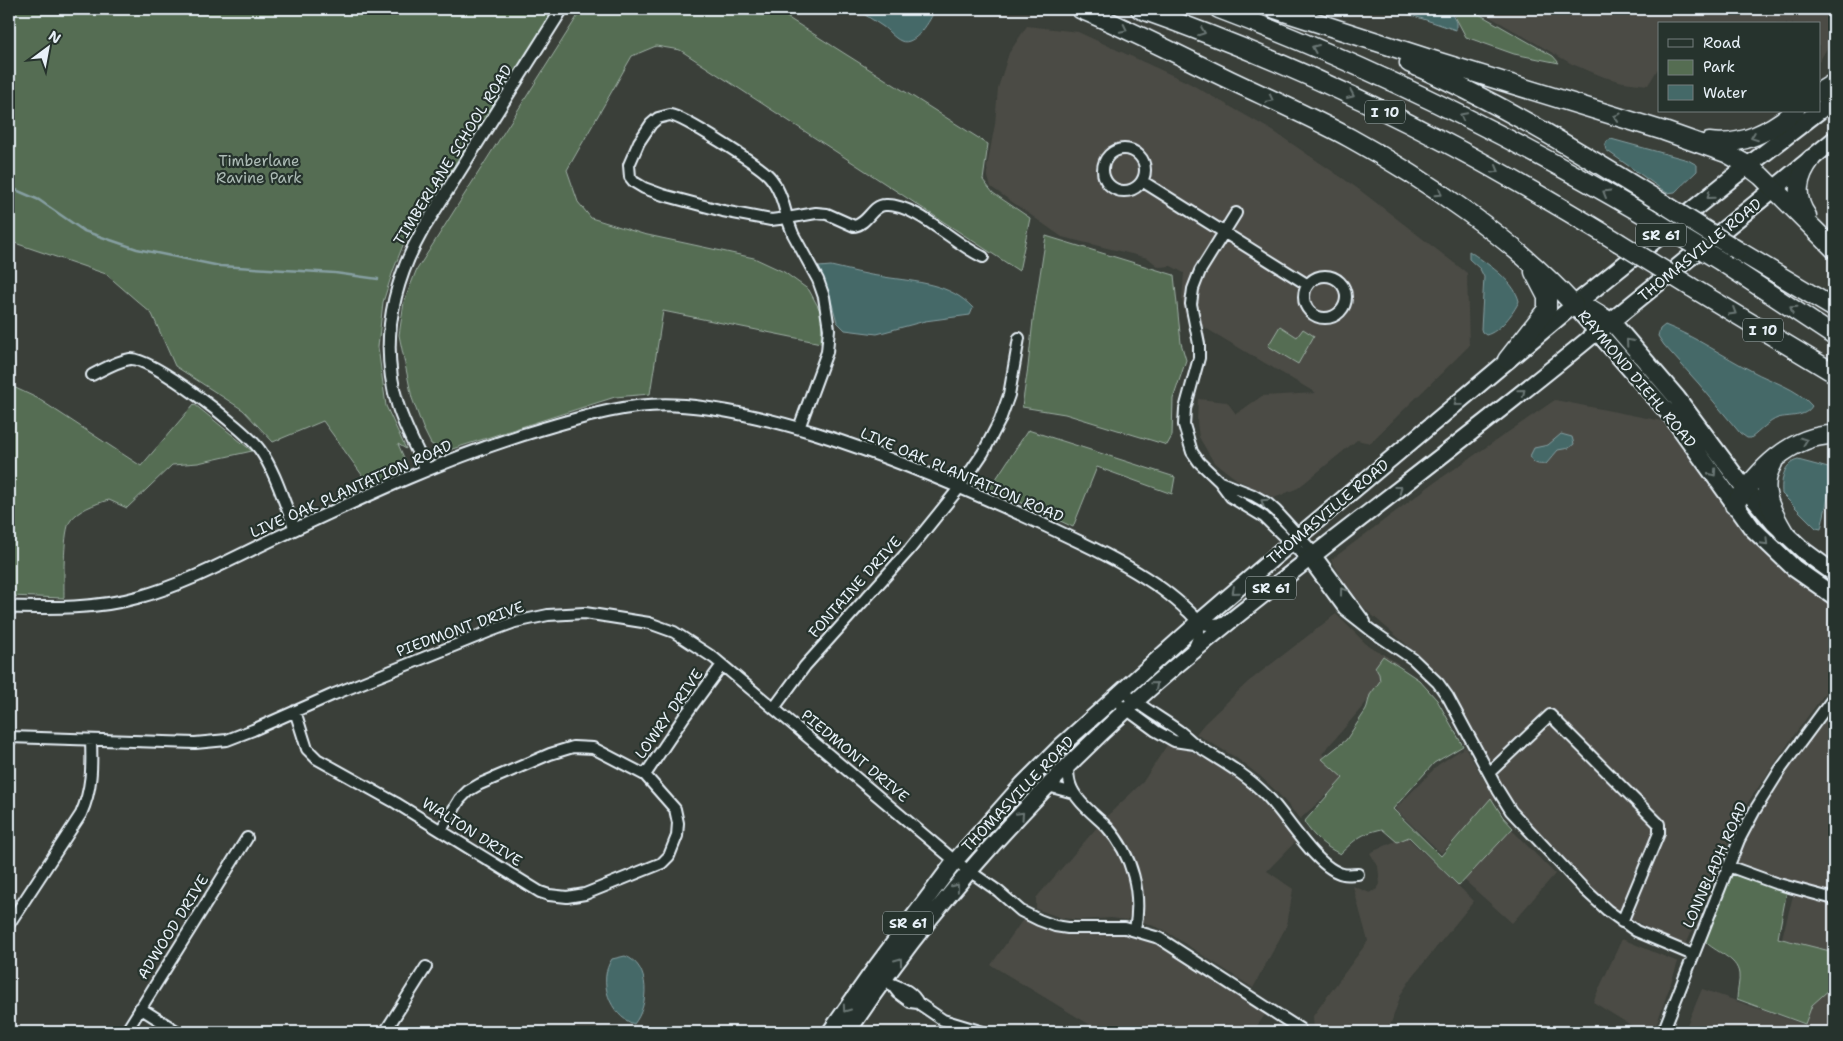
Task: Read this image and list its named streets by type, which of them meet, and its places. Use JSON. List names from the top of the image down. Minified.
{"streets":{"highway":["I 10","SR 61","THOMASVILLE ROAD","RAYMOND DIEHL ROAD"],"street":["TIMBERLANE SCHOOL ROAD","LIVE OAK PLANTATION ROAD","FONTAINE DRIVE","PIEDMONT DRIVE","LOWRY DRIVE","WALTON DRIVE","LONNBLADH ROAD","ADWOOD DRIVE"]},"crossings":[["TIMBERLANE SCHOOL ROAD","LIVE OAK PLANTATION ROAD"],["THOMASVILLE ROAD","RAYMOND DIEHL ROAD"],["THOMASVILLE ROAD","LIVE OAK PLANTATION ROAD"],["THOMASVILLE ROAD","PIEDMONT DRIVE"],["LIVE OAK PLANTATION ROAD","FONTAINE DRIVE"],["FONTAINE DRIVE","PIEDMONT DRIVE"],["PIEDMONT DRIVE","LOWRY DRIVE"],["PIEDMONT DRIVE","WALTON DRIVE"],["LOWRY DRIVE","WALTON DRIVE"]],"parks":["Timberlane Ravine Park"],"legend":["Road","Park","Water"],"north":"top right"}
